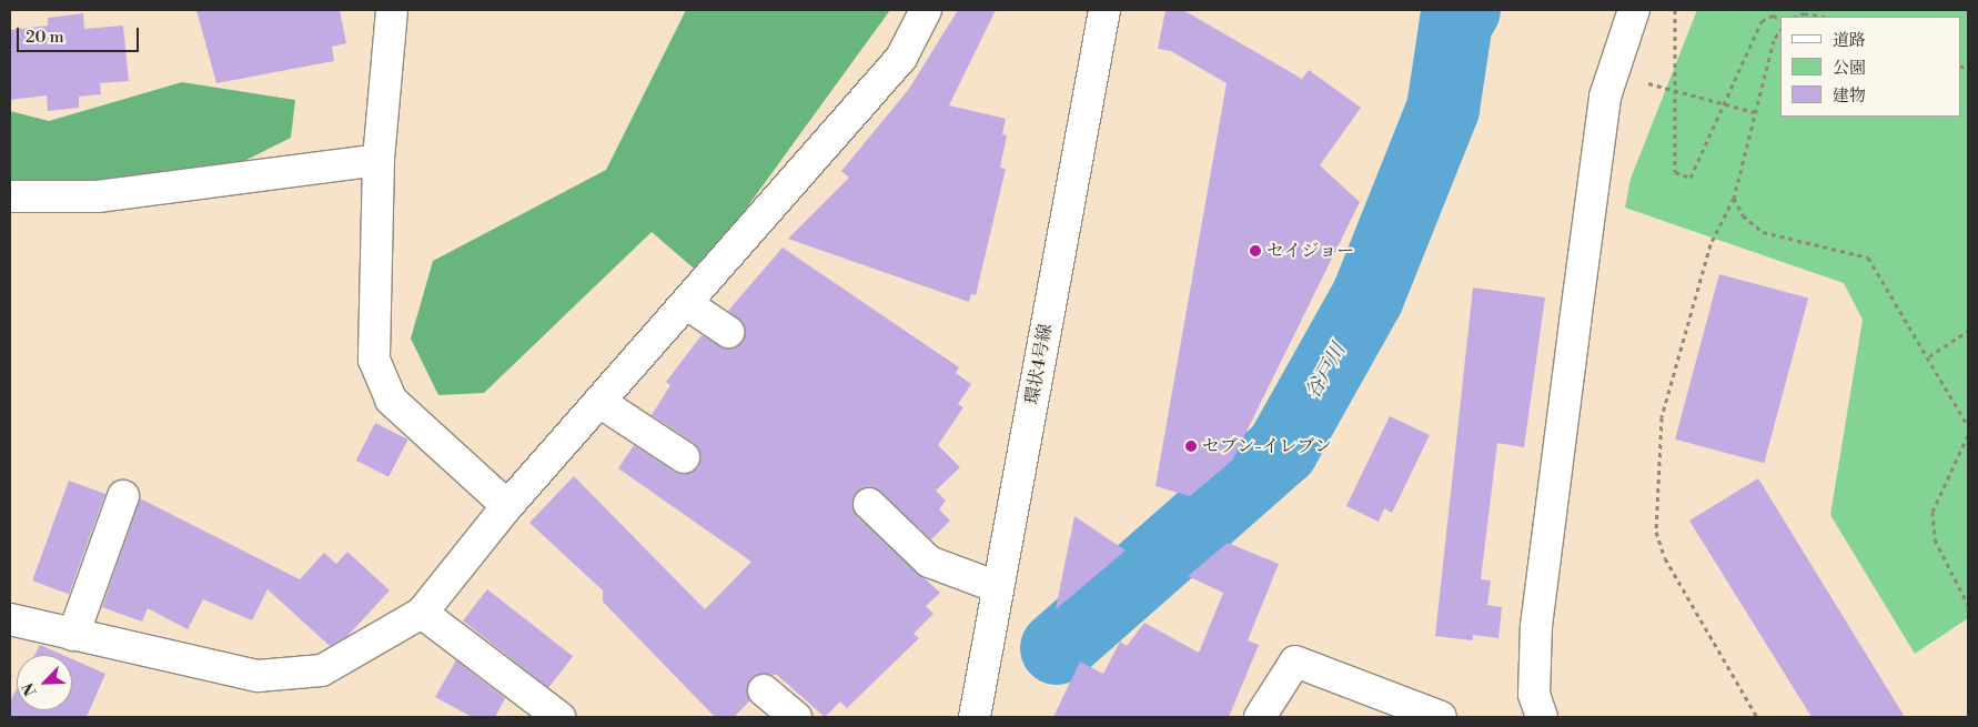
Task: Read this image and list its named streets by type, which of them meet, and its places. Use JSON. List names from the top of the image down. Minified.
{"streets":{"street":["環状4号線"]},"water":["谷戸川"],"places":["セイジョー","セブン-イレブン"],"legend":["道路","公園","建物"],"scale_bar":"20 m","north":"bottom left"}
